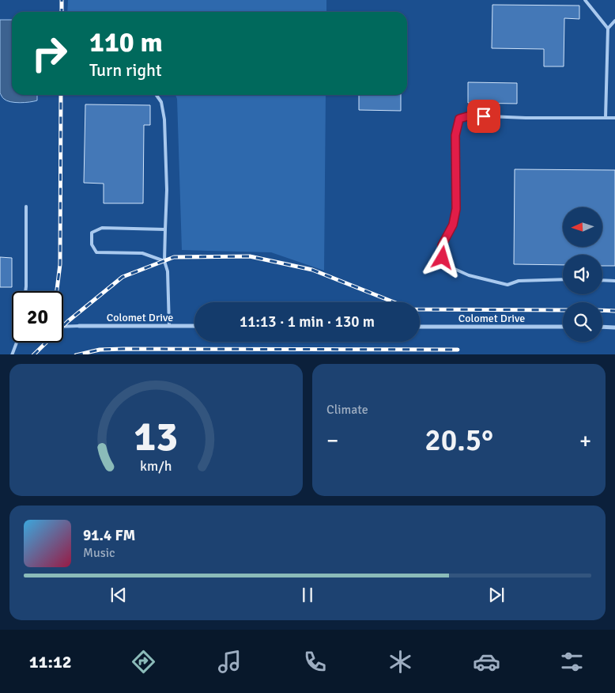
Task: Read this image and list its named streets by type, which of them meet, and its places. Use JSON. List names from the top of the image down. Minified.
{"streets":{"street":["Colomet Drive"]},"north":"left","page":{"turn":["110 m","Turn right"],"limit":"20","trip":"11:13 · 1 min · 130 m","tile":"Climate","heat":["−","20.5°","+"],"song":["91.4 FM","Music"],"tabs":"11:12","gauge":["13","km/h"]}}
